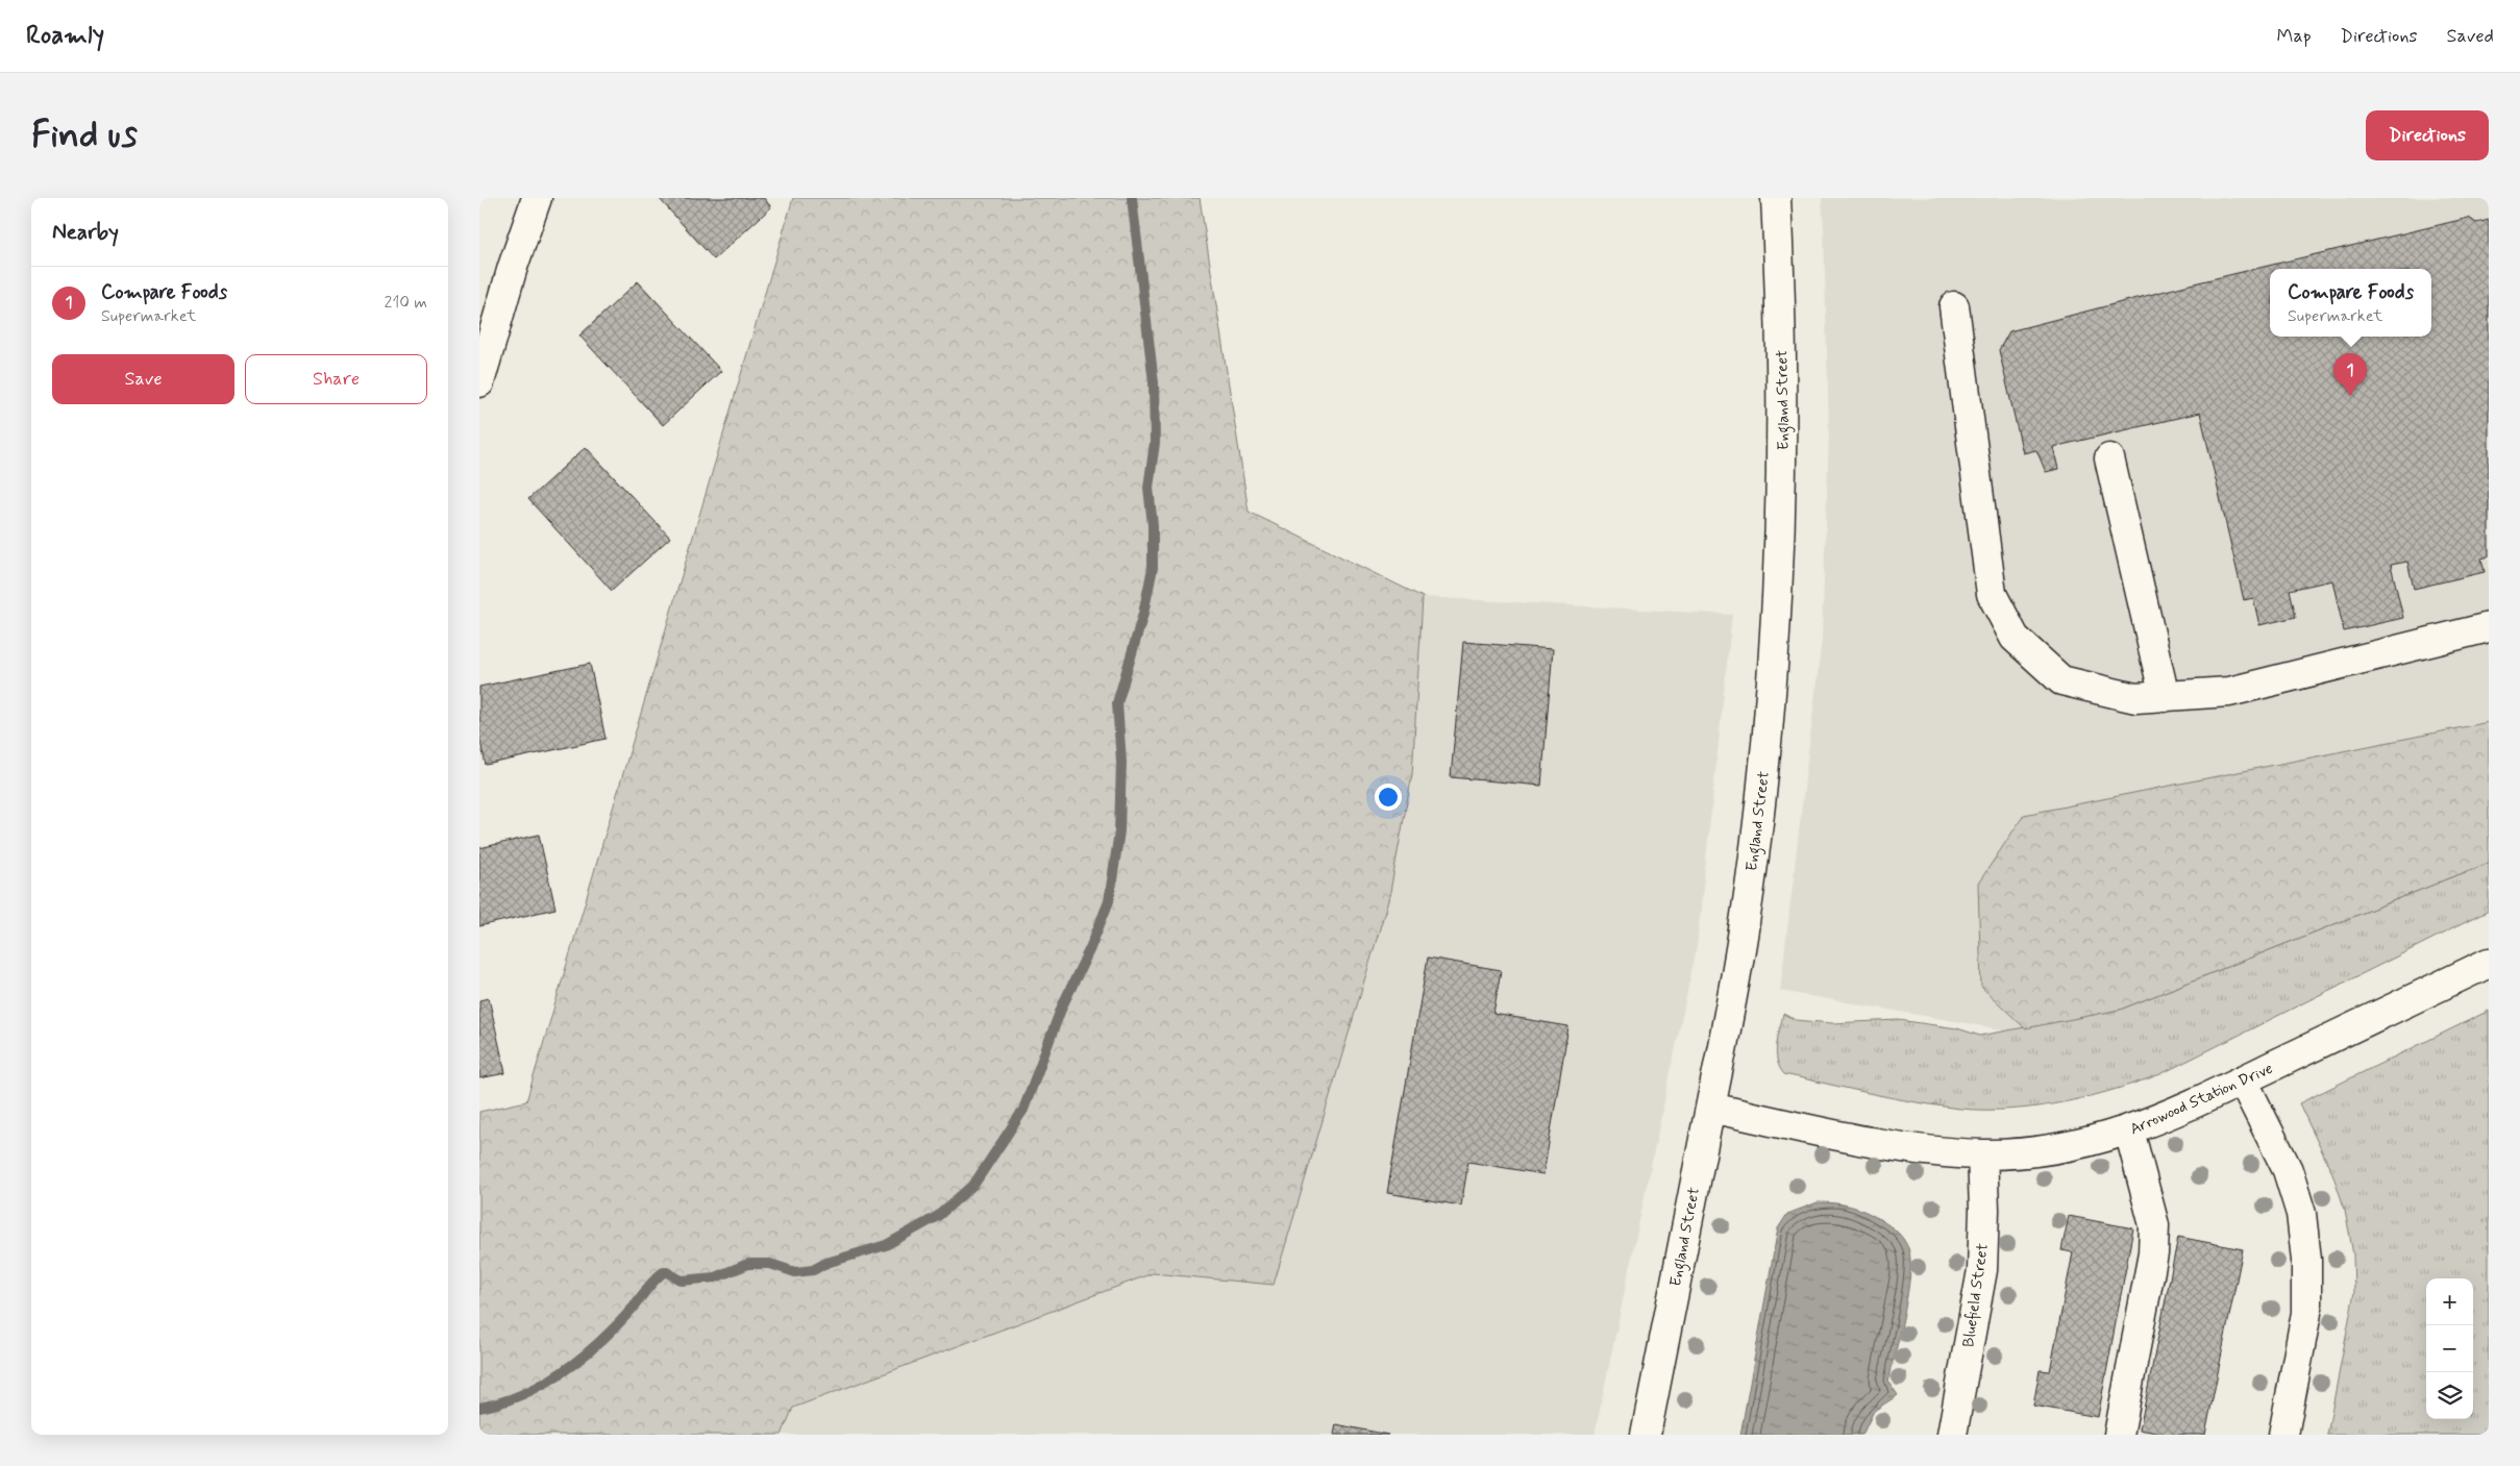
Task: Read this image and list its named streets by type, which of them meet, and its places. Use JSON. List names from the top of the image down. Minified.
{"streets":{"street":["England Street","Arrowood Station Drive","Bluefield Street"]},"crossings":[["England Street","Arrowood Station Drive"],["Arrowood Station Drive","Bluefield Street"]],"page":{"header":"Roamly","nav":["Map","Directions","Saved"],"buttons":["Directions",["Save","Share"]],"title":"Find us","heading":"Nearby","list":[{"mark":"1","name":"Compare Foods","note":"Supermarket","value":"210 m"}],"popup":["Compare Foods","Supermarket"],"pins":"1","map_buttons":["+","−"]}}
